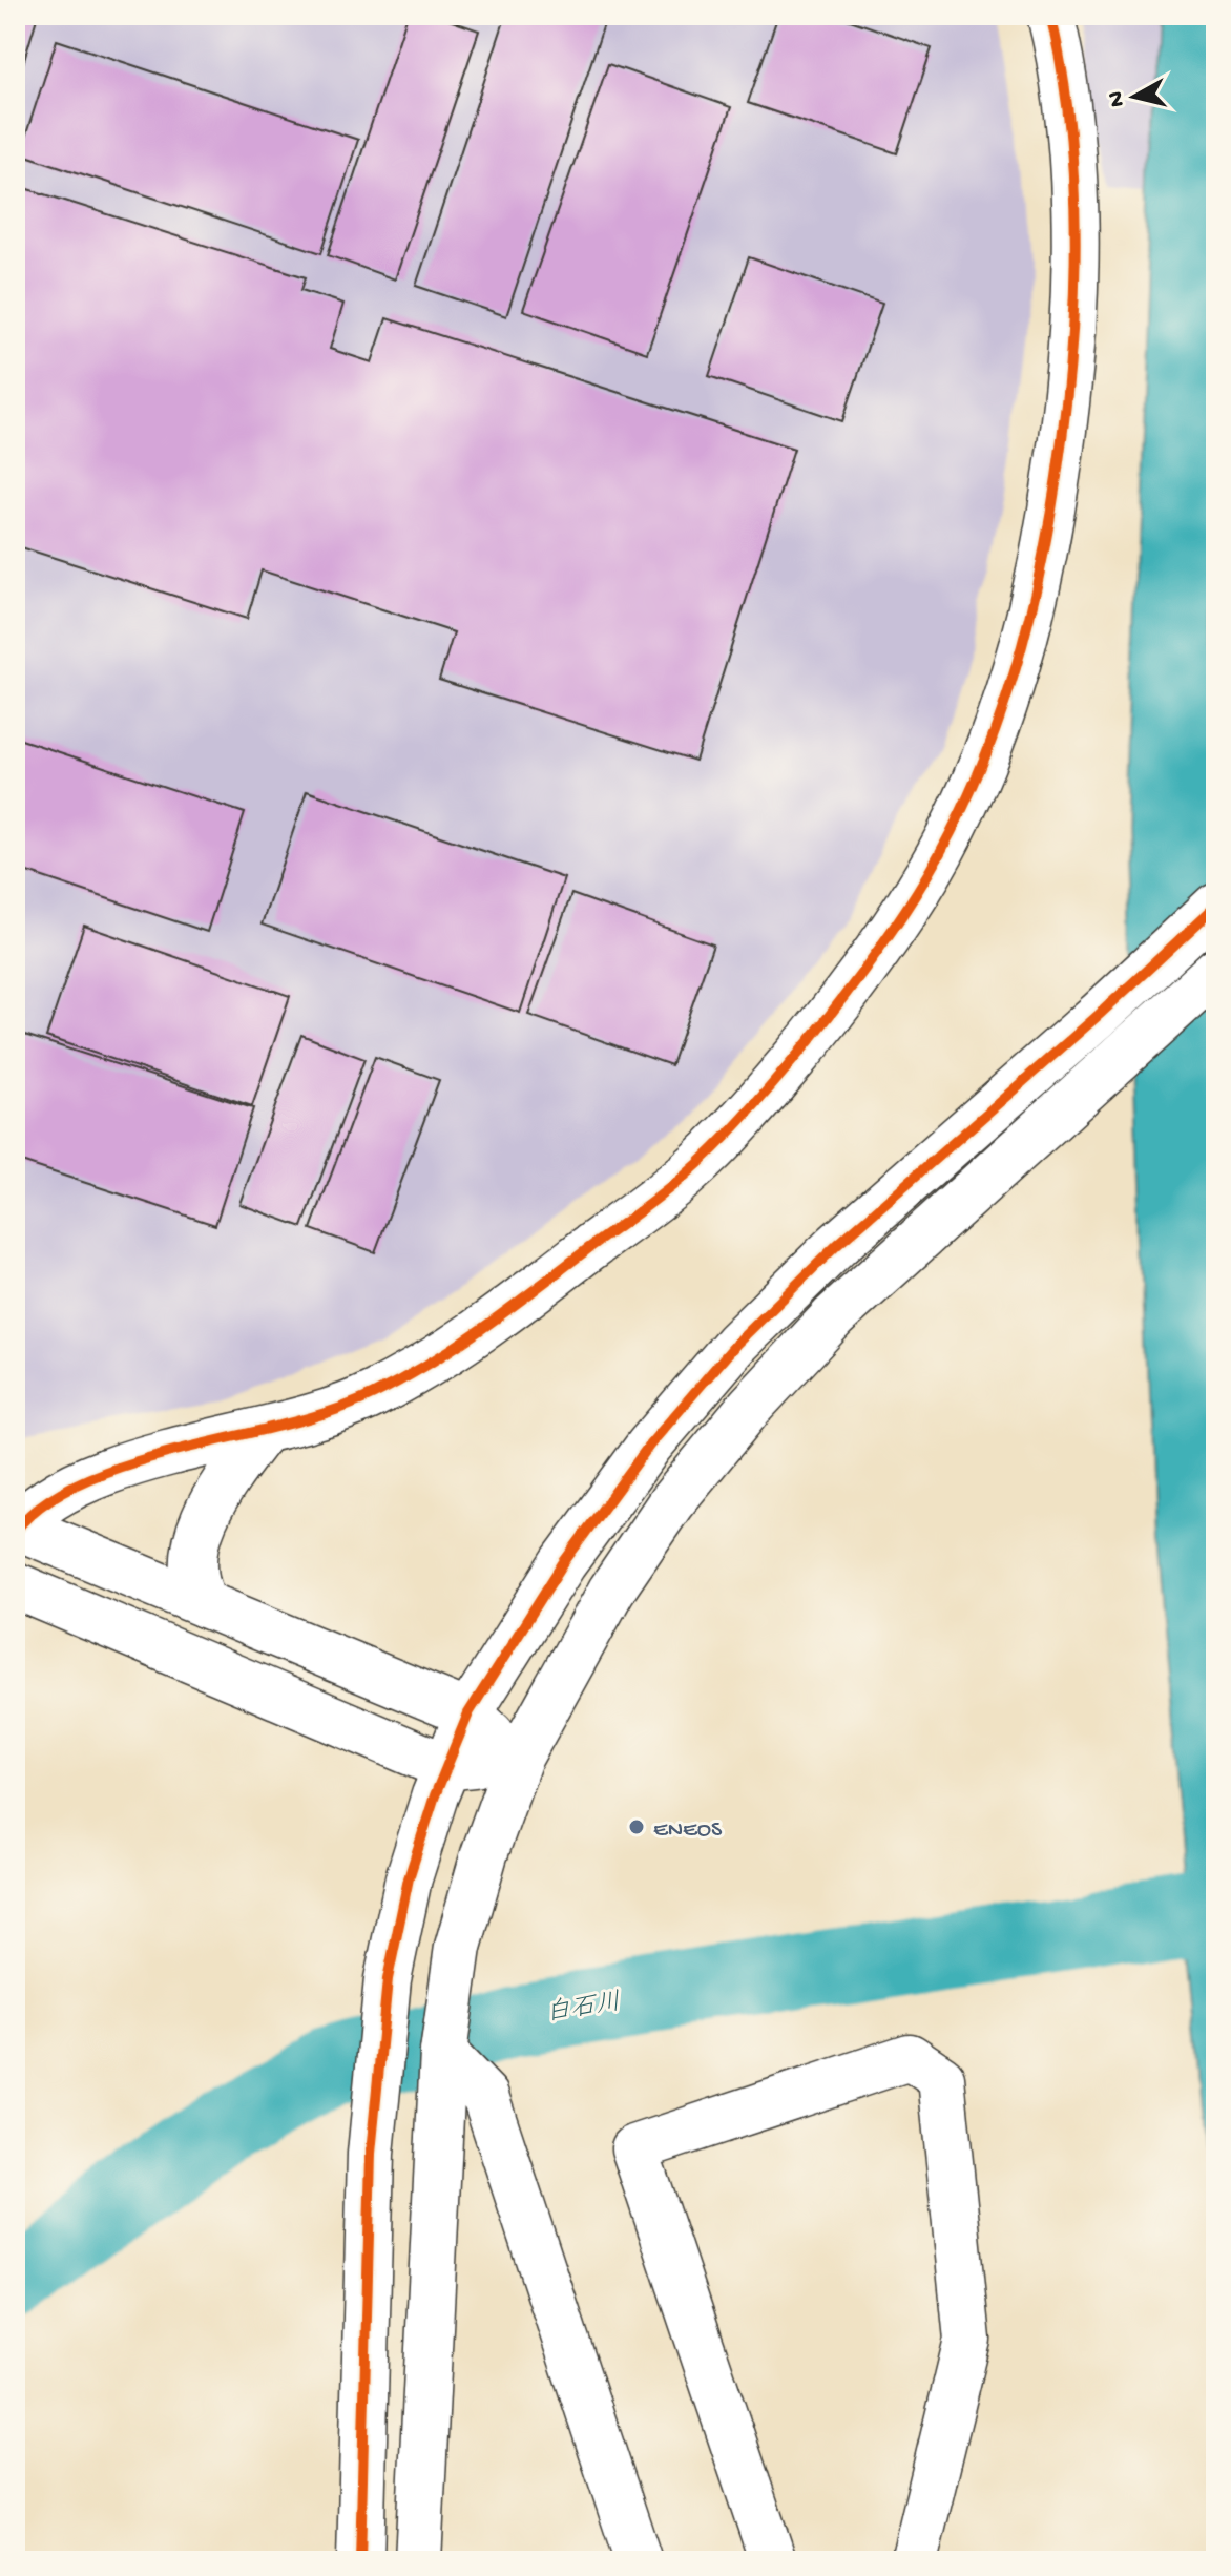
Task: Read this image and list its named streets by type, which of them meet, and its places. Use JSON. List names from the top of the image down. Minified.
{"water":["白石川"],"places":["ENEOS"],"north":"left"}
